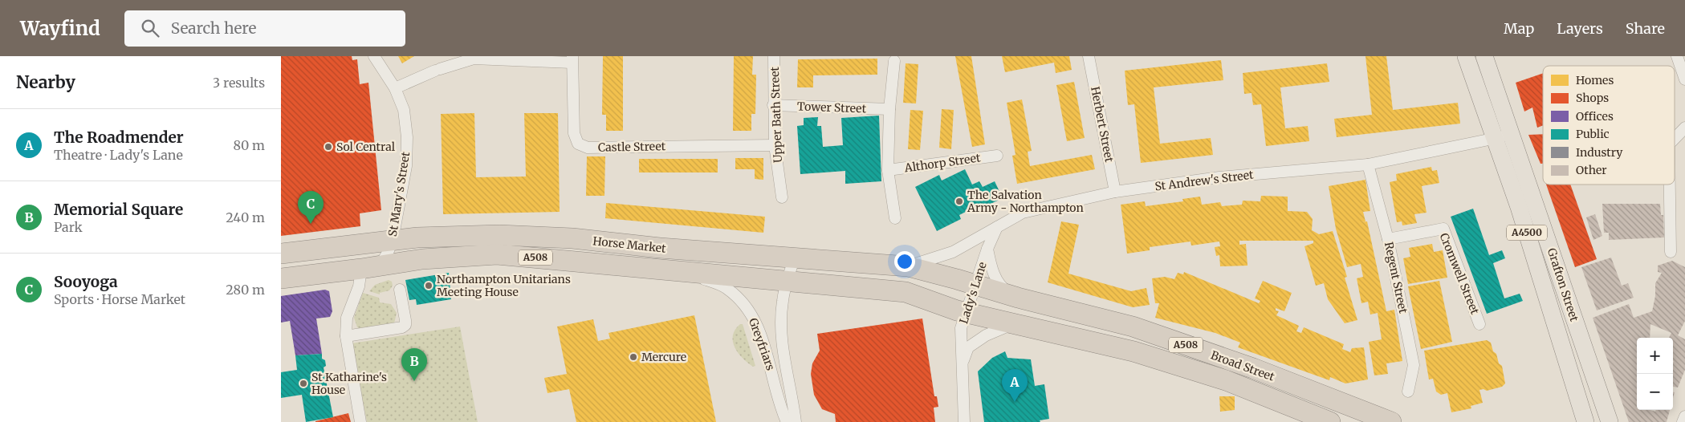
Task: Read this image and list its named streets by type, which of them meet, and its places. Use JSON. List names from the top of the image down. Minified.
{"streets":{"highway":["Horse Market","A508","Broad Street"],"main road":["A4500","Grafton Street"],"street":["Tower Street","Upper Bath Street","Herbert Street","Castle Street","Althorp Street","St Andrew's Street","St Mary's Street","Cromwell Street","Regent Street","Lady's Lane","Greyfriars"]},"crossings":[["Tower Street","Upper Bath Street"],["Upper Bath Street","Castle Street"],["Herbert Street","St Andrew's Street"],["St Andrew's Street","Horse Market"],["St Andrew's Street","Regent Street"],["St Andrew's Street","Grafton Street"],["St Andrew's Street","Lady's Lane"],["St Mary's Street","Horse Market"],["Horse Market","A508"],["Horse Market","Lady's Lane"],["Horse Market","Greyfriars"],["Horse Market","Broad Street"],["A508","Lady's Lane"],["Cromwell Street","Regent Street"],["Lady's Lane","Broad Street"]],"places":["Sol Central","The Salvation Army - Northampton","Northampton Unitarians Meeting House","Mercure","St Katharine's House"],"legend":["Homes","Shops","Offices","Public","Industry","Other"],"page":{"header":"Wayfind","search":"Search here","nav":["Map","Layers","Share"],"heading":["Nearby","3 results"],"list":[{"mark":"A","name":"The Roadmender","note":"Theatre · Lady's Lane","value":"80 m"},{"mark":"B","name":"Memorial Square","note":"Park","value":"240 m"},{"mark":"C","name":"Sooyoga","note":"Sports · Horse Market","value":"280 m"}],"pins":["C","B","A"],"map_buttons":["+","−"]}}
